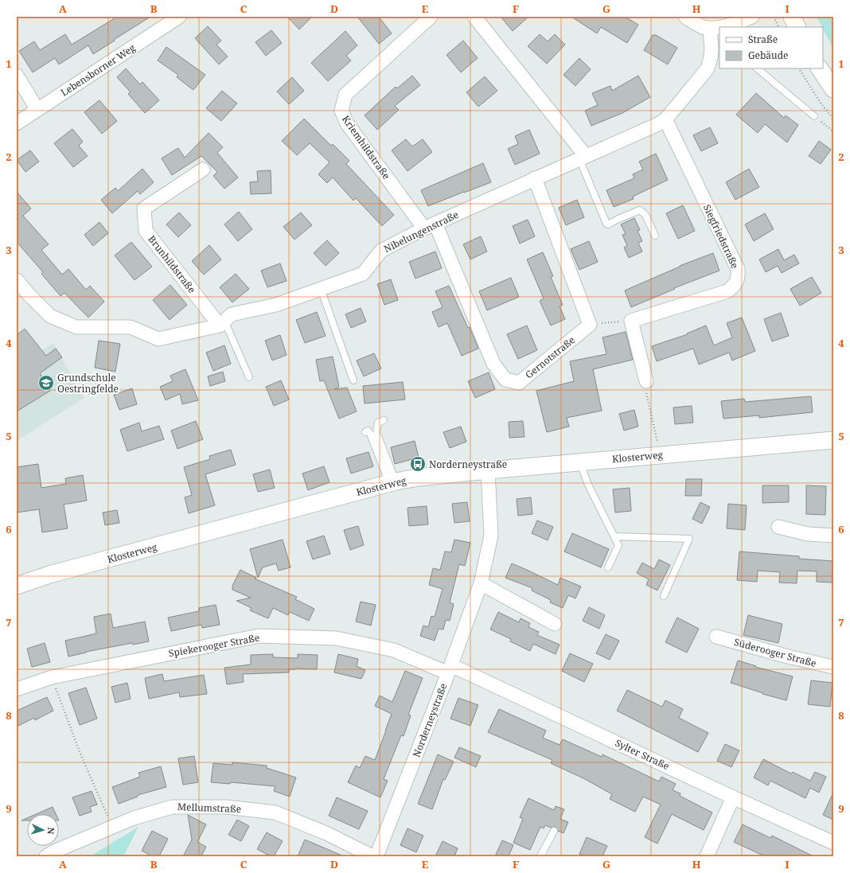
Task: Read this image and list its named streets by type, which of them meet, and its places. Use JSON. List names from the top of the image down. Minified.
{"streets":{"street":["Lebensborner Weg","Kriemhildstraße","Nibelungenstraße","Siegfriedstraße","Brunhildstraße","Gernotstraße","Klosterweg","Spiekerooger Straße","Süderooger Straße","Norderneystraße","Sylter Straße","Mellumstraße"]},"crossings":[["Kriemhildstraße","Nibelungenstraße"],["Kriemhildstraße","Gernotstraße"],["Nibelungenstraße","Siegfriedstraße"],["Nibelungenstraße","Brunhildstraße"],["Nibelungenstraße","Gernotstraße"],["Klosterweg","Norderneystraße"],["Spiekerooger Straße","Norderneystraße"],["Spiekerooger Straße","Sylter Straße"],["Norderneystraße","Sylter Straße"]],"places":{"school or university":["Grundschule Oestringfelde"],"bus stop":["Norderneystraße"]},"legend":["Straße","Gebäude"],"north":"right","grid":{"columns":["A","B","C","D","E","F","G","H","I"],"rows":["1","2","3","4","5","6","7","8","9"]}}
